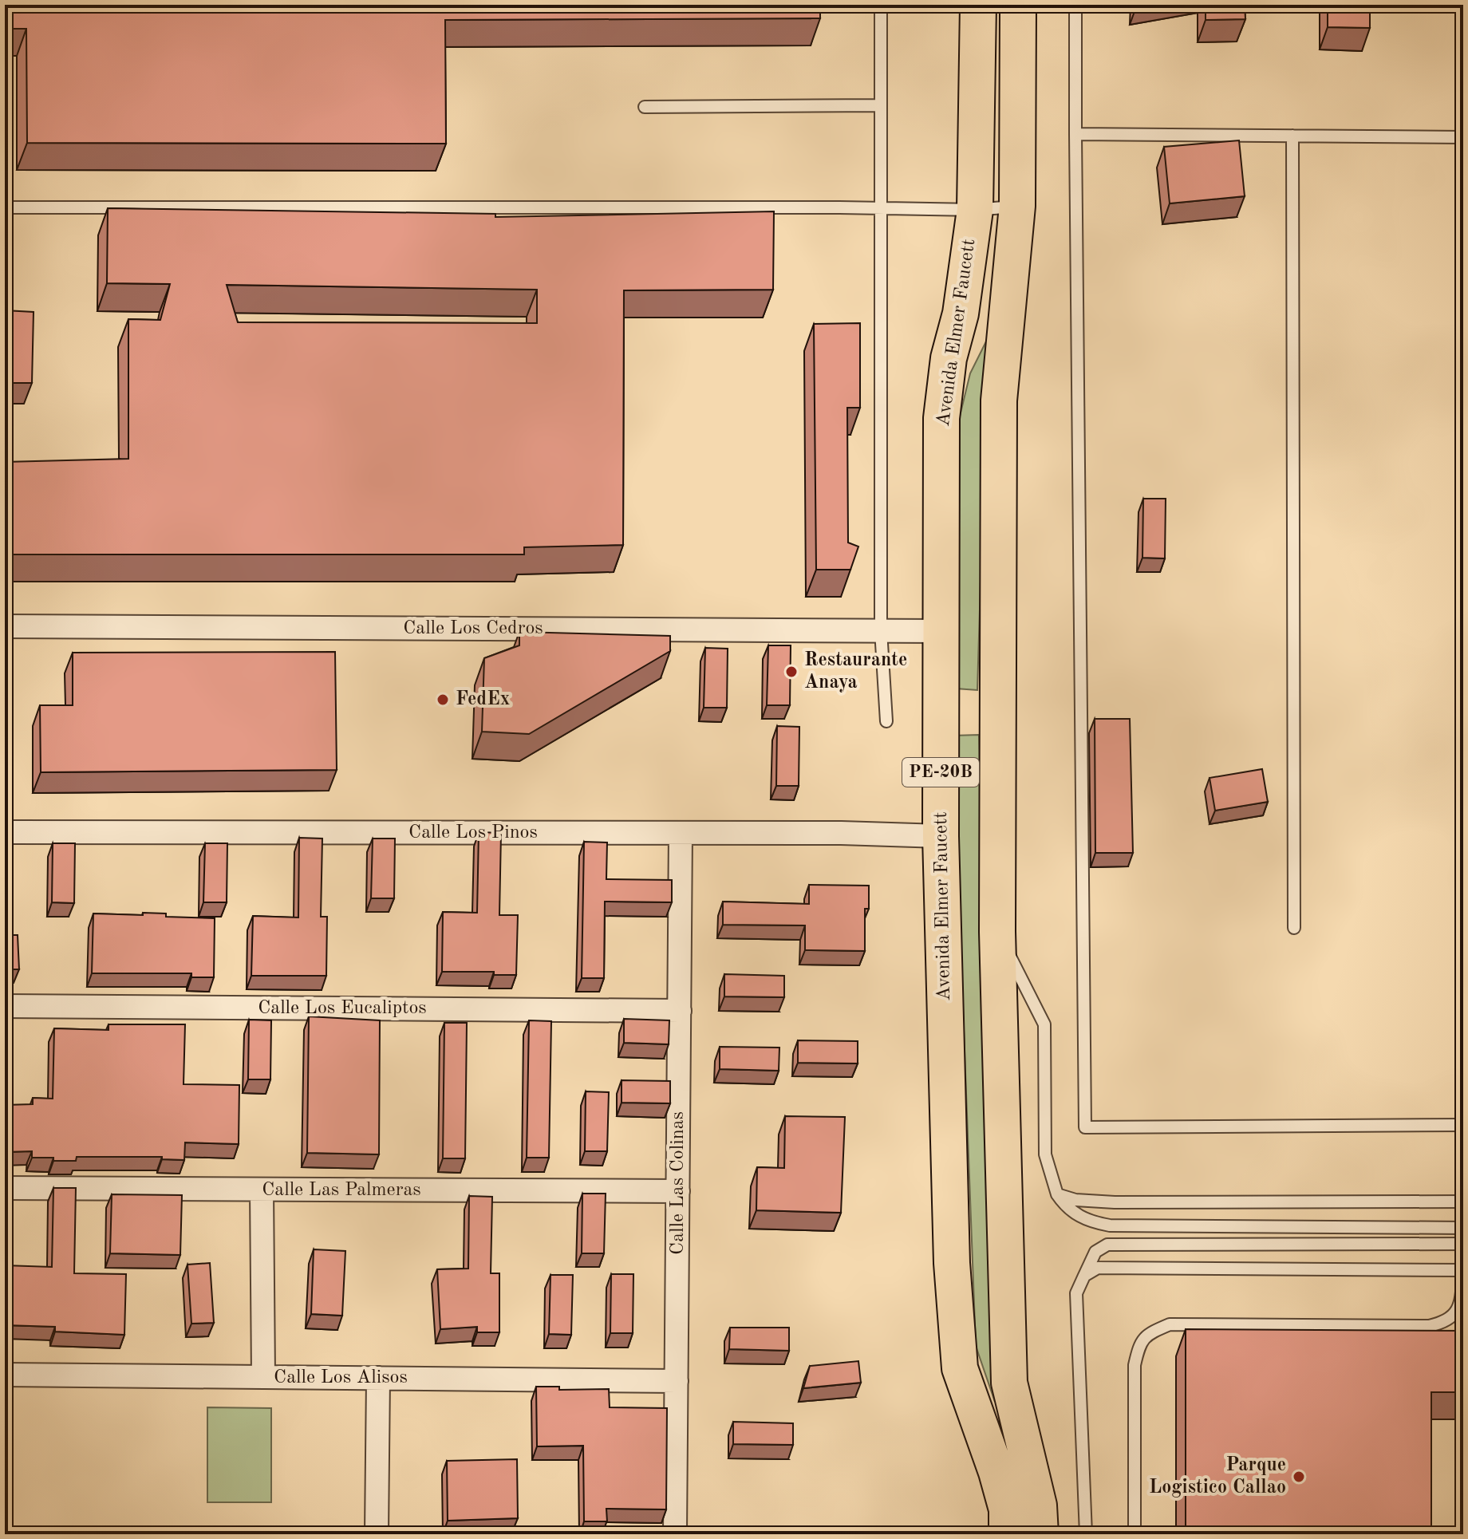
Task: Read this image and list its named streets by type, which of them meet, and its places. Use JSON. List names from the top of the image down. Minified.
{"streets":{"highway":["Avenida Elmer Faucett","PE-20B"],"street":["Calle Los Cedros","Calle Los Pinos","Calle Los Eucaliptos","Calle Las Colinas","Calle Las Palmeras","Calle Los Alisos"]},"crossings":[["Avenida Elmer Faucett","Calle Los Cedros"],["Avenida Elmer Faucett","Calle Los Pinos"],["Calle Los Pinos","Calle Las Colinas"],["Calle Los Eucaliptos","Calle Las Colinas"],["Calle Las Colinas","Calle Las Palmeras"],["Calle Las Colinas","Calle Los Alisos"]],"places":["Restaurante Anaya","FedEx","Parque Logistico Callao"]}
